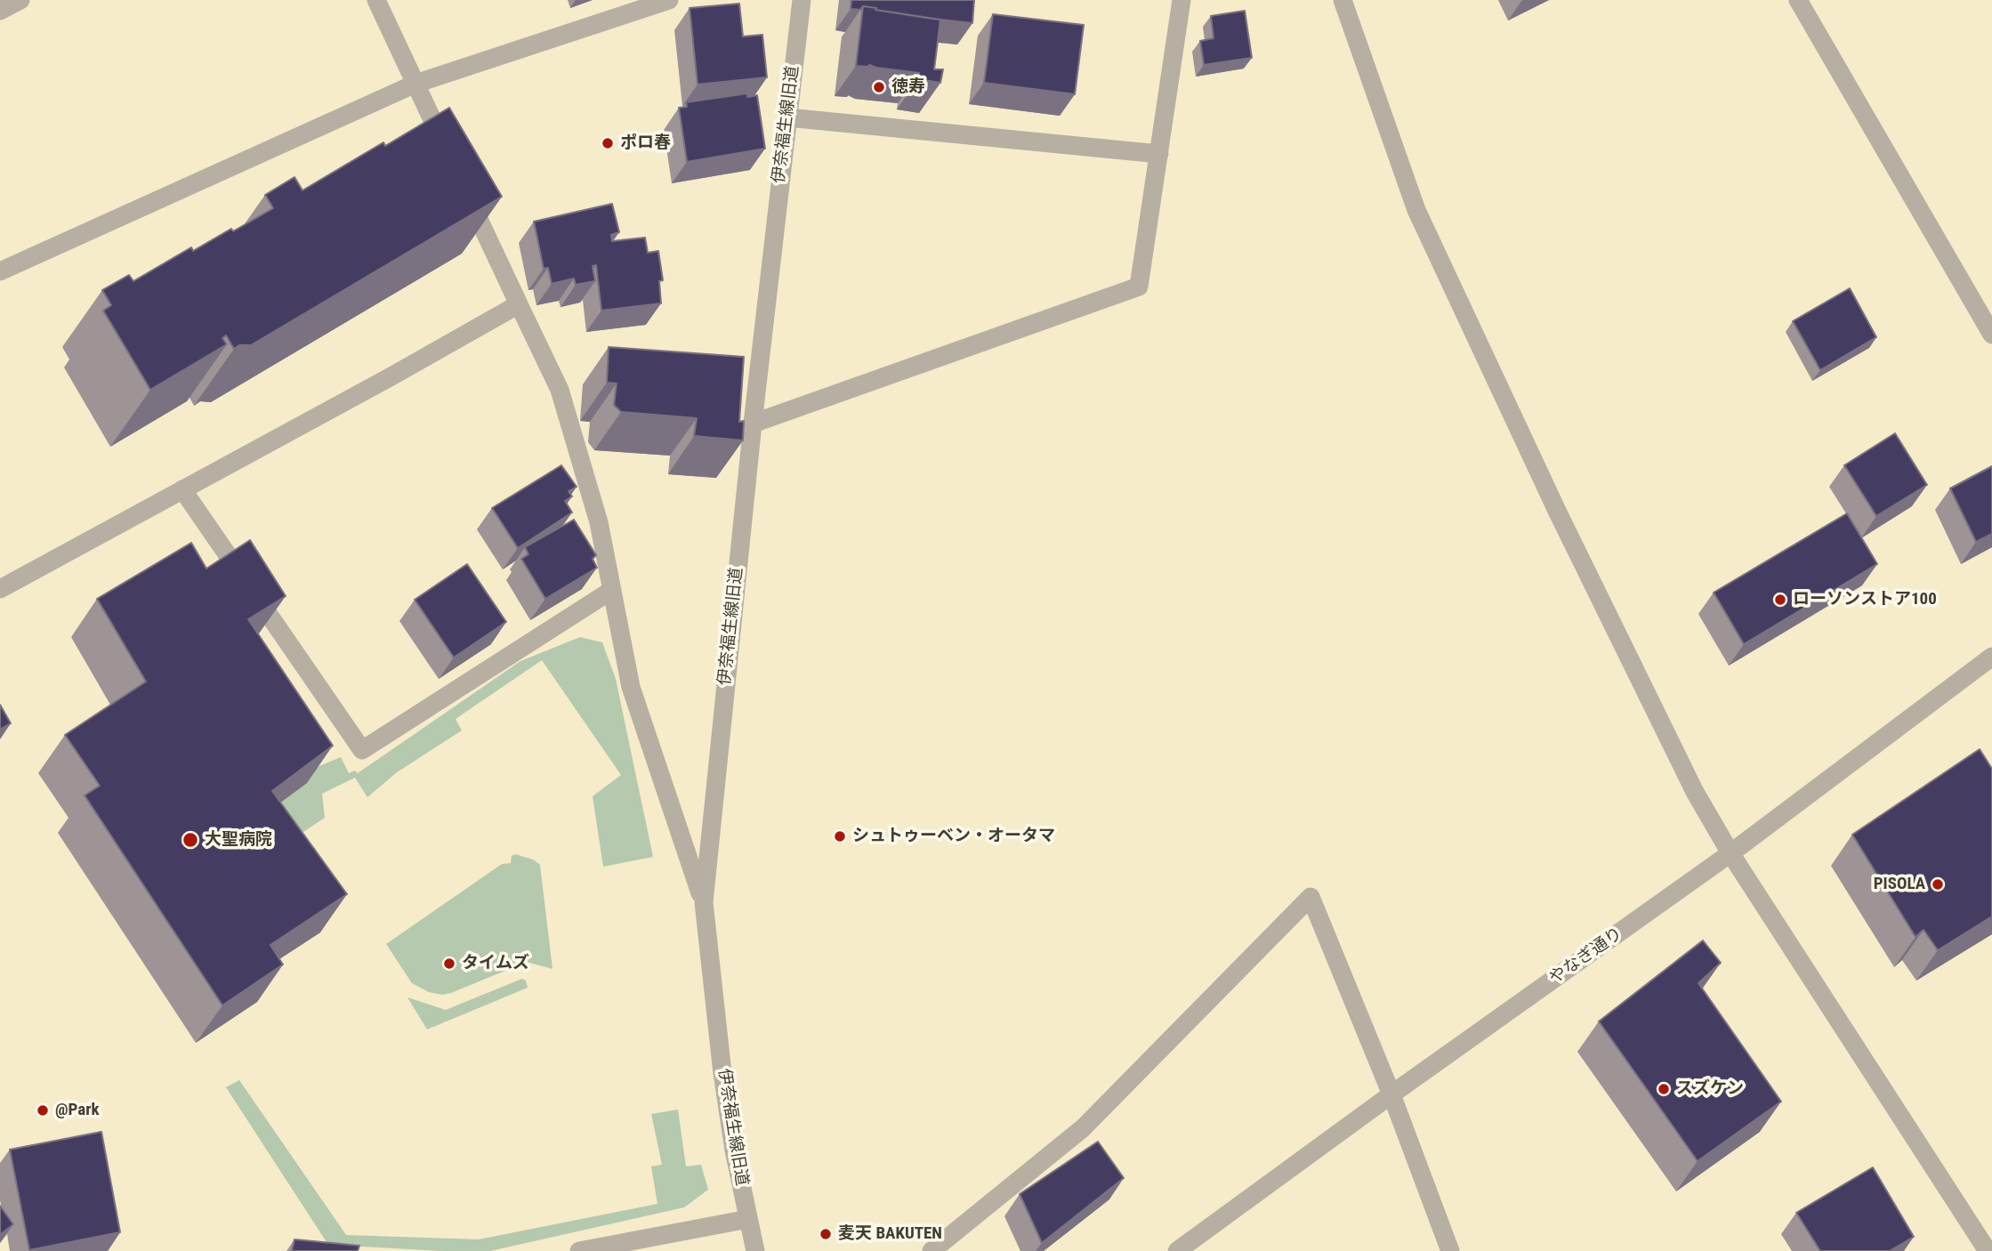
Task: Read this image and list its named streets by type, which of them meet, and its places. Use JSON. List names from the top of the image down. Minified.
{"streets":{"street":["伊奈福生線旧道","やなぎ通り"]},"places":["徳寿","ポロ春","ローソンストア100","シュトゥーベン・オータマ","大聖病院","PISOLA","タイムズ","スズケン","@Park","麦天 BAKUTEN"]}
